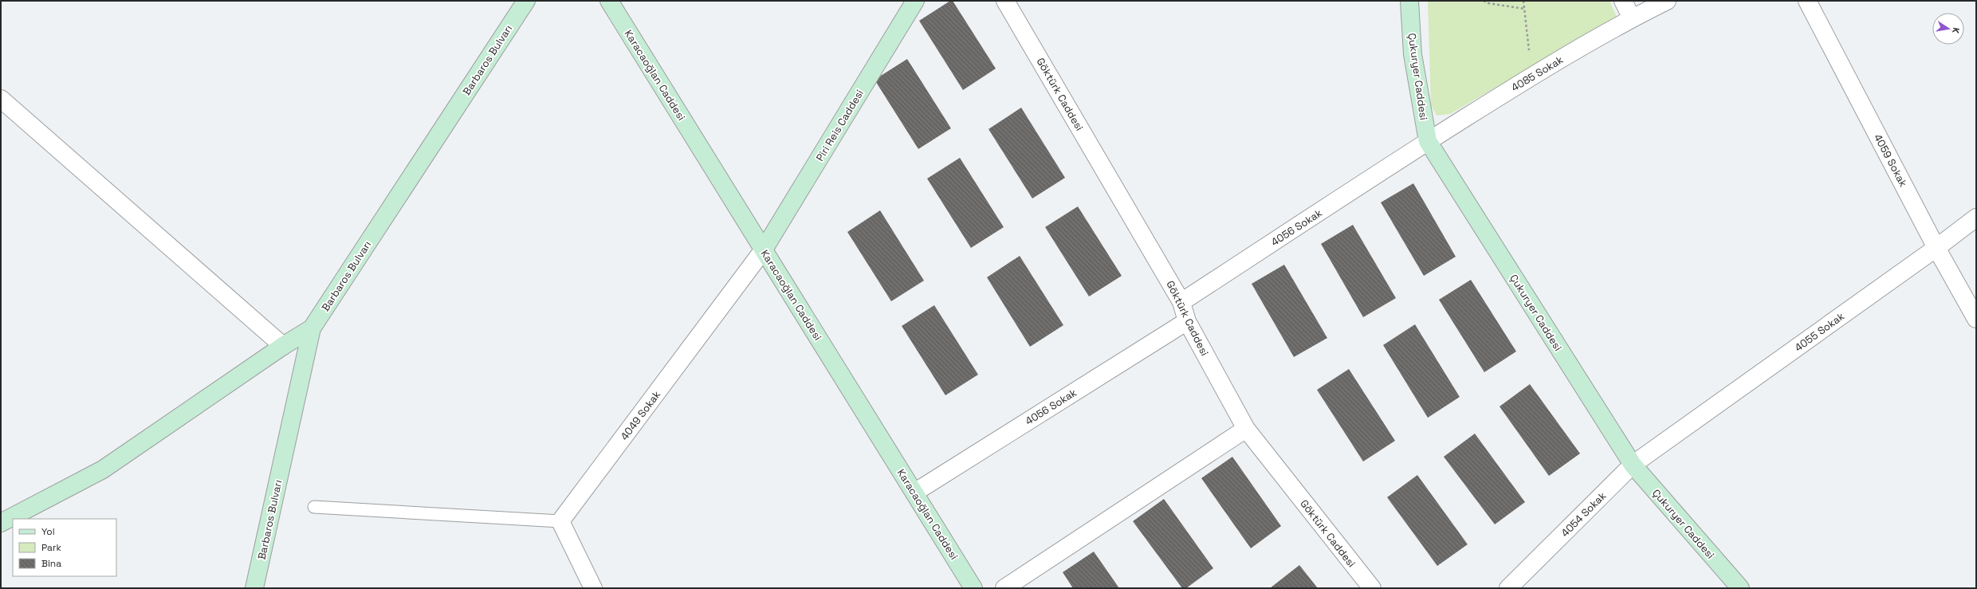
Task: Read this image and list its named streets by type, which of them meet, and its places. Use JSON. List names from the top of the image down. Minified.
{"streets":{"street":["Barbaros Bulvarı","4085 Sokak","Karacaoğlan Caddesi","Çukuryer Caddesi","Göktürk Caddesi","Piri Reis Caddesi","4059 Sokak","4056 Sokak","4055 Sokak","4049 Sokak","4054 Sokak"]},"crossings":[["4085 Sokak","Çukuryer Caddesi"],["4085 Sokak","4056 Sokak"],["Karacaoğlan Caddesi","Piri Reis Caddesi"],["Karacaoğlan Caddesi","4056 Sokak"],["Karacaoğlan Caddesi","4049 Sokak"],["Çukuryer Caddesi","4054 Sokak"],["Göktürk Caddesi","4056 Sokak"],["Piri Reis Caddesi","4049 Sokak"],["4059 Sokak","4055 Sokak"],["4055 Sokak","4054 Sokak"]],"legend":["Yol","Park","Bina"],"north":"right"}
